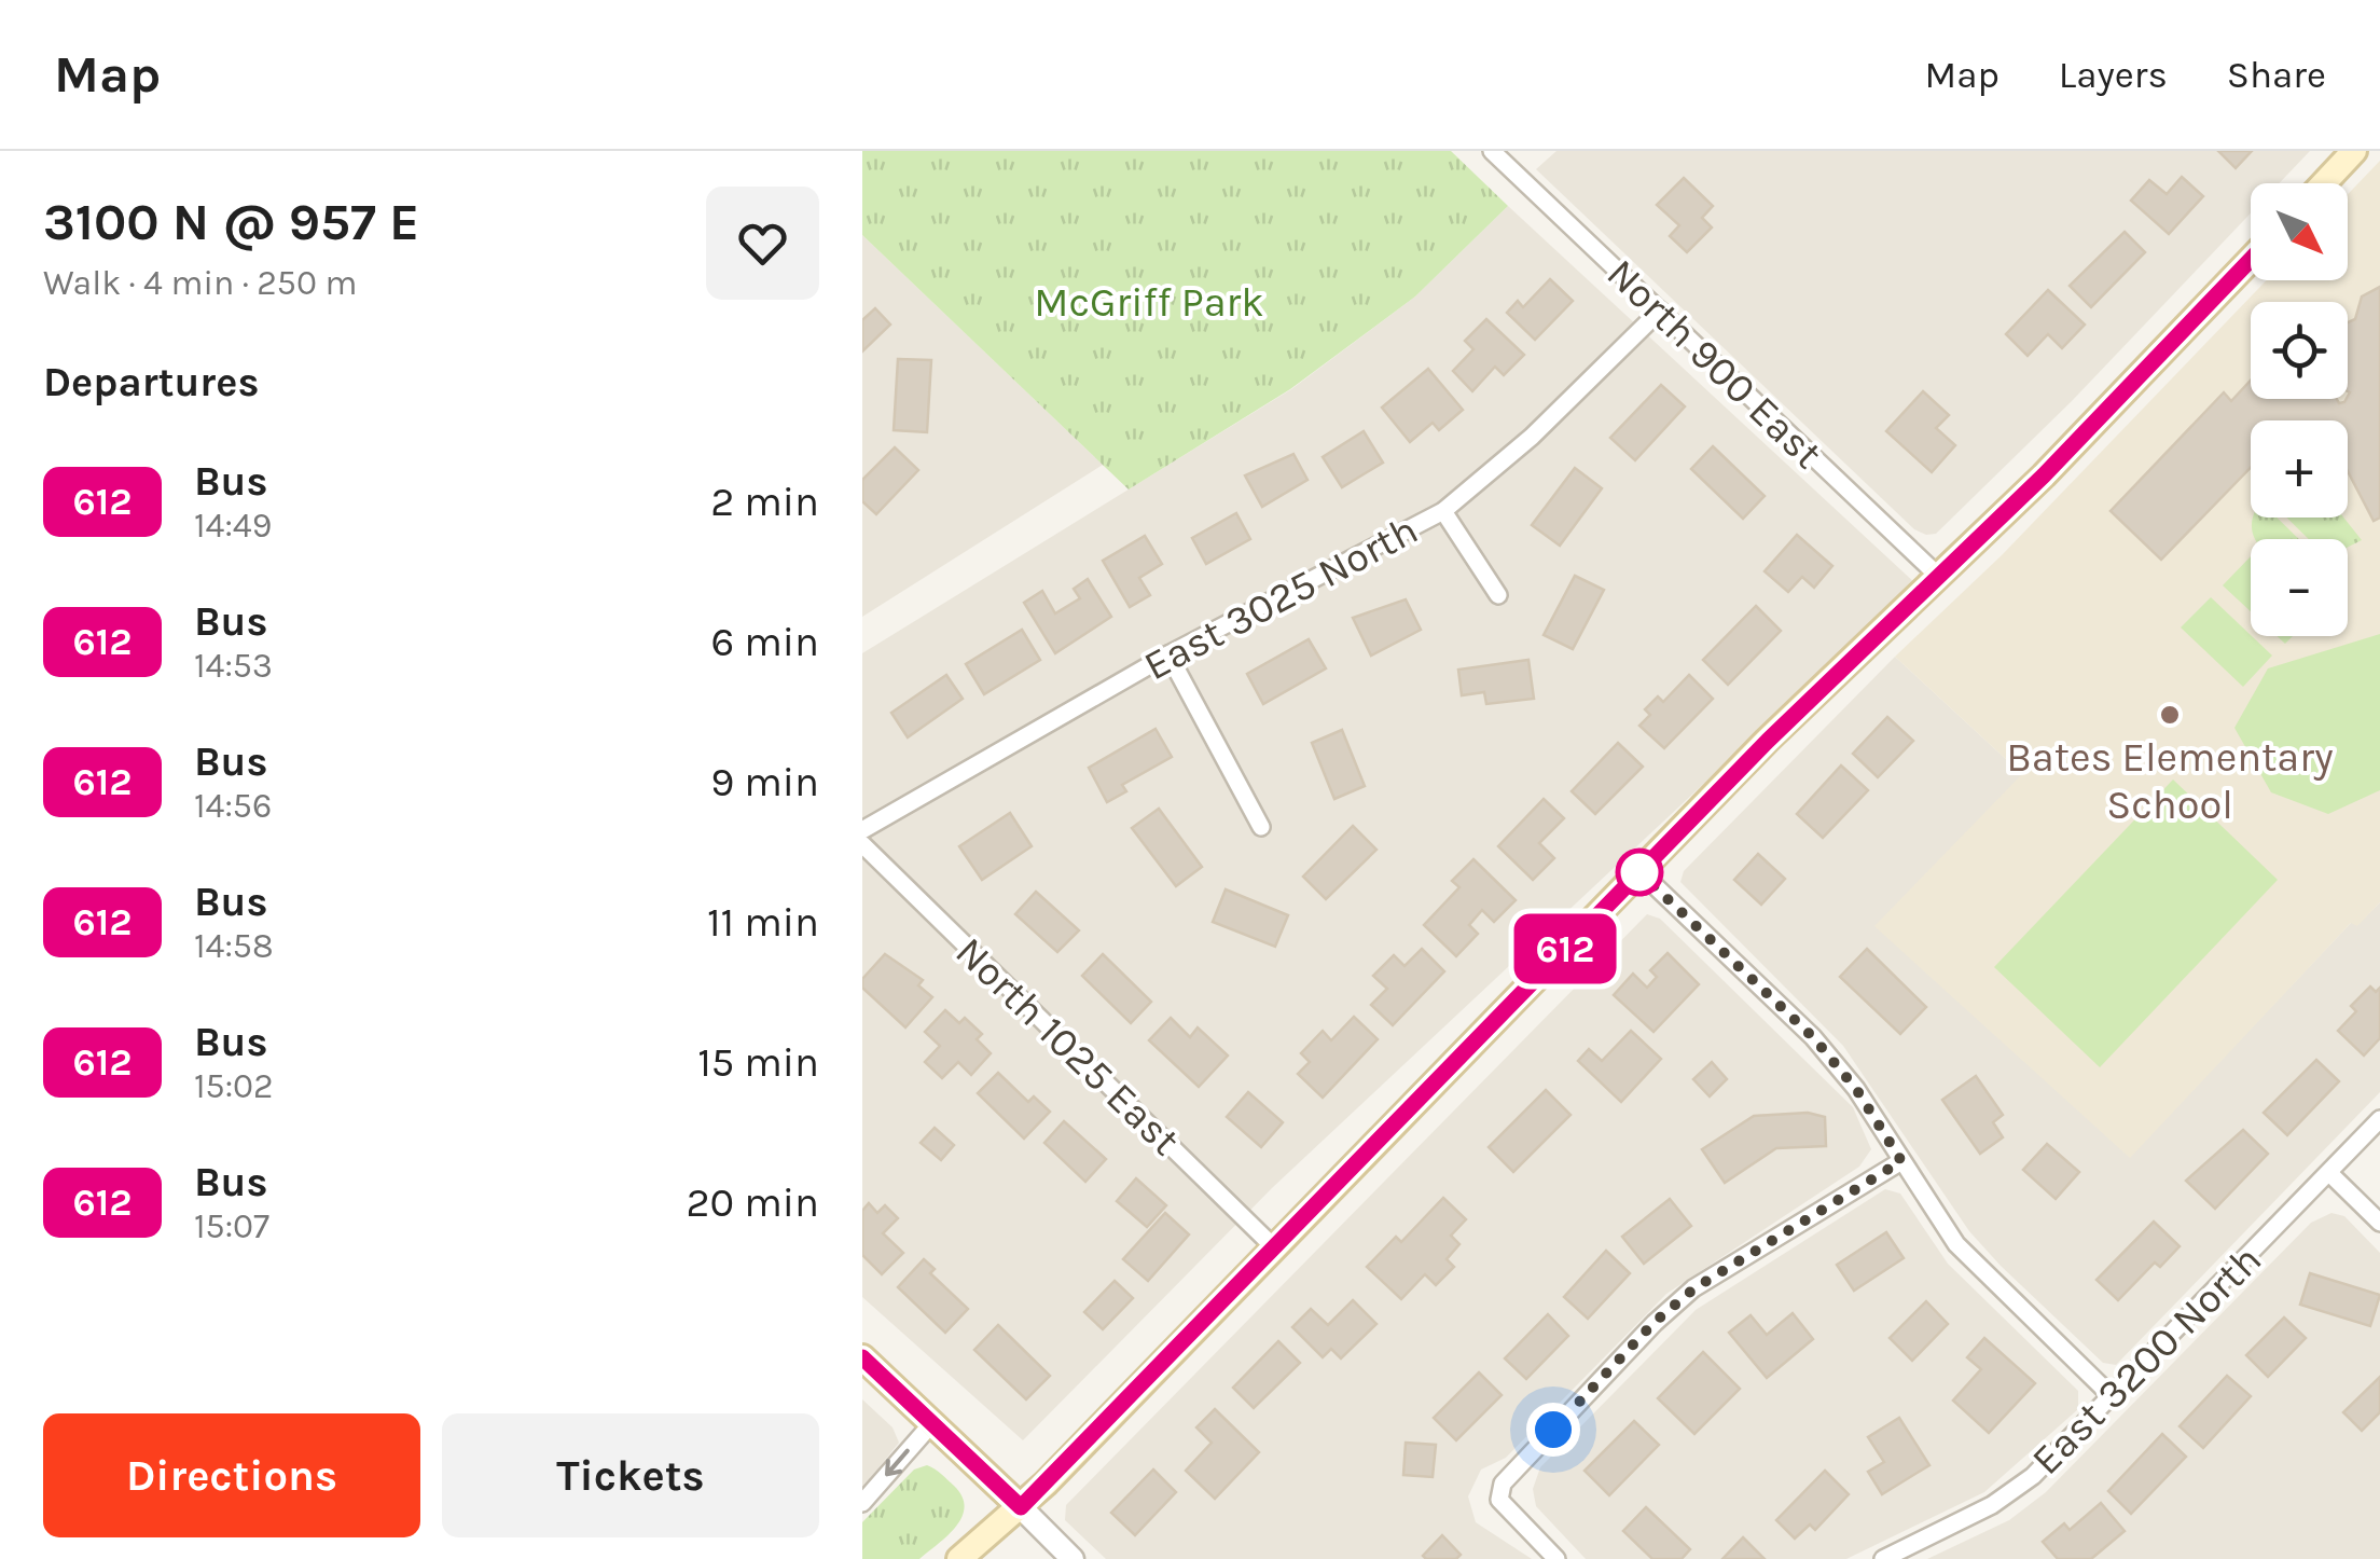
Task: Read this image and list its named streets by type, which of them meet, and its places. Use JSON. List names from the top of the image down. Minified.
{"streets":{"street":["North 900 East","East 3025 North","North 1025 East","East 3200 North"]},"crossings":[["North 900 East","East 3025 North"]],"parks":["McGriff Park"],"places":["Bates Elementary School"],"lines":["bus line 612"],"north":"bottom right","page":{"header":"Map","nav":["Map","Layers","Share"],"heading":[["3100 N @ 957 E","Walk · 4 min · 250 m"],"Departures"],"on_map":"612","map_buttons":["+","−"],"list":[{"mark":"612","name":"Bus","note":"14:49","value":"2 min"},{"mark":"612","name":"Bus","note":"14:53","value":"6 min"},{"mark":"612","name":"Bus","note":"14:56","value":"9 min"},{"mark":"612","name":"Bus","note":"14:58","value":"11 min"},{"mark":"612","name":"Bus","note":"15:02","value":"15 min"},{"mark":"612","name":"Bus","note":"15:07","value":"20 min"}],"buttons":["Directions","Tickets"]}}
